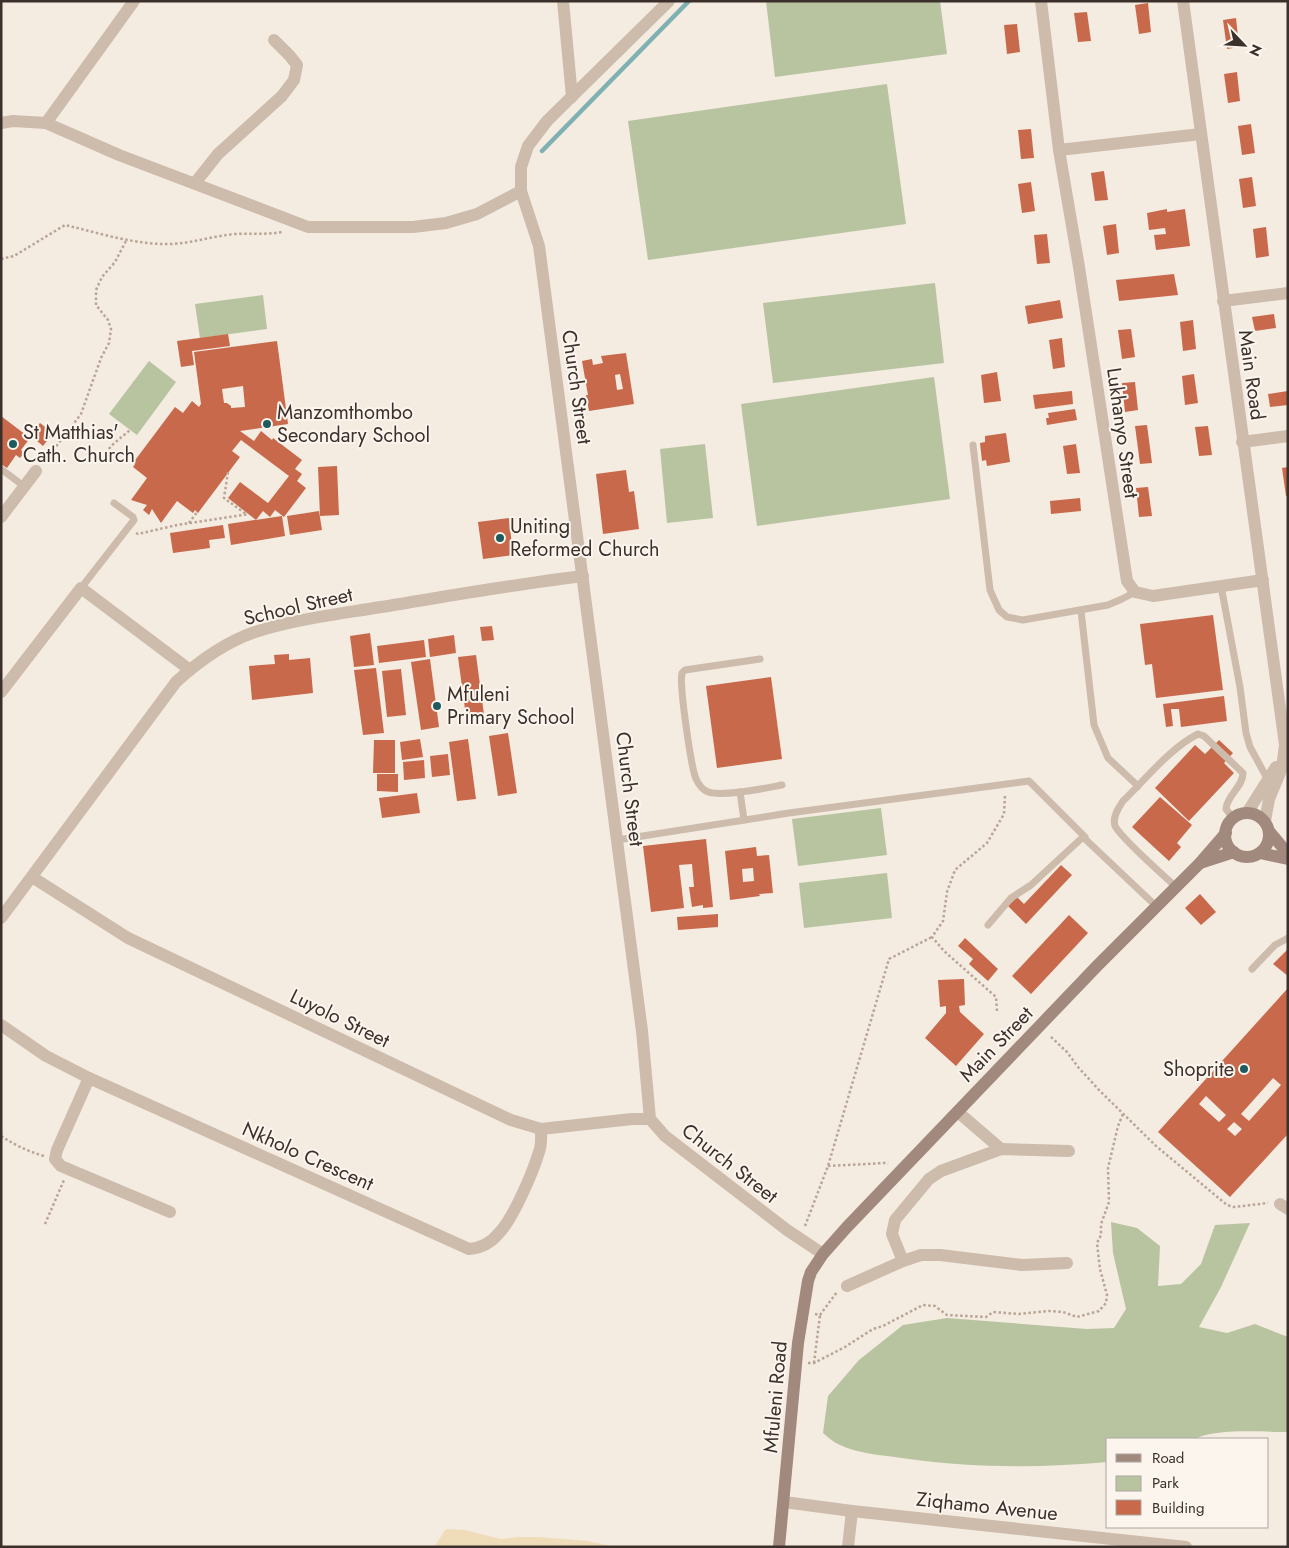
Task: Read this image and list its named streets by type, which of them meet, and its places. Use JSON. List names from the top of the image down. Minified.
{"streets":{"street":["Main Road","Church Street","Lukhanyo Street","School Street","Luyolo Street","Main Street","Nkholo Crescent","Mfuleni Road","Ziqhamo Avenue"]},"crossings":[["Main Road","Main Street"],["Church Street","School Street"],["Church Street","Luyolo Street"],["Church Street","Main Street"],["Church Street","Mfuleni Road"],["School Street","Luyolo Street"],["Luyolo Street","Nkholo Crescent"],["Main Street","Mfuleni Road"],["Mfuleni Road","Ziqhamo Avenue"]],"places":["Manzomthombo Secondary School","St Matthias' Cath. Church","Uniting Reformed Church","Mfuleni Primary School","Shoprite"],"legend":["Road","Park","Building"],"north":"bottom right"}
